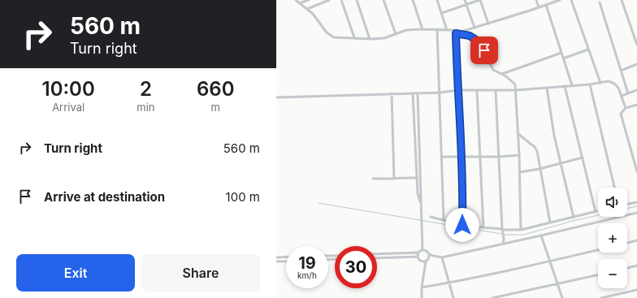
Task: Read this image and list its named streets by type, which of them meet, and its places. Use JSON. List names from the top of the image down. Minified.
{"page":{"turn":["560 m","Turn right"],"eta":["10:00","Arrival","2","min","660","m"],"list":[{"name":"Turn right","value":"560 m"},{"name":"Arrive at destination","value":"100 m"}],"map_buttons":["+","−"],"speed":"19 km/h","limit":"30","buttons":["Exit","Share"]}}
